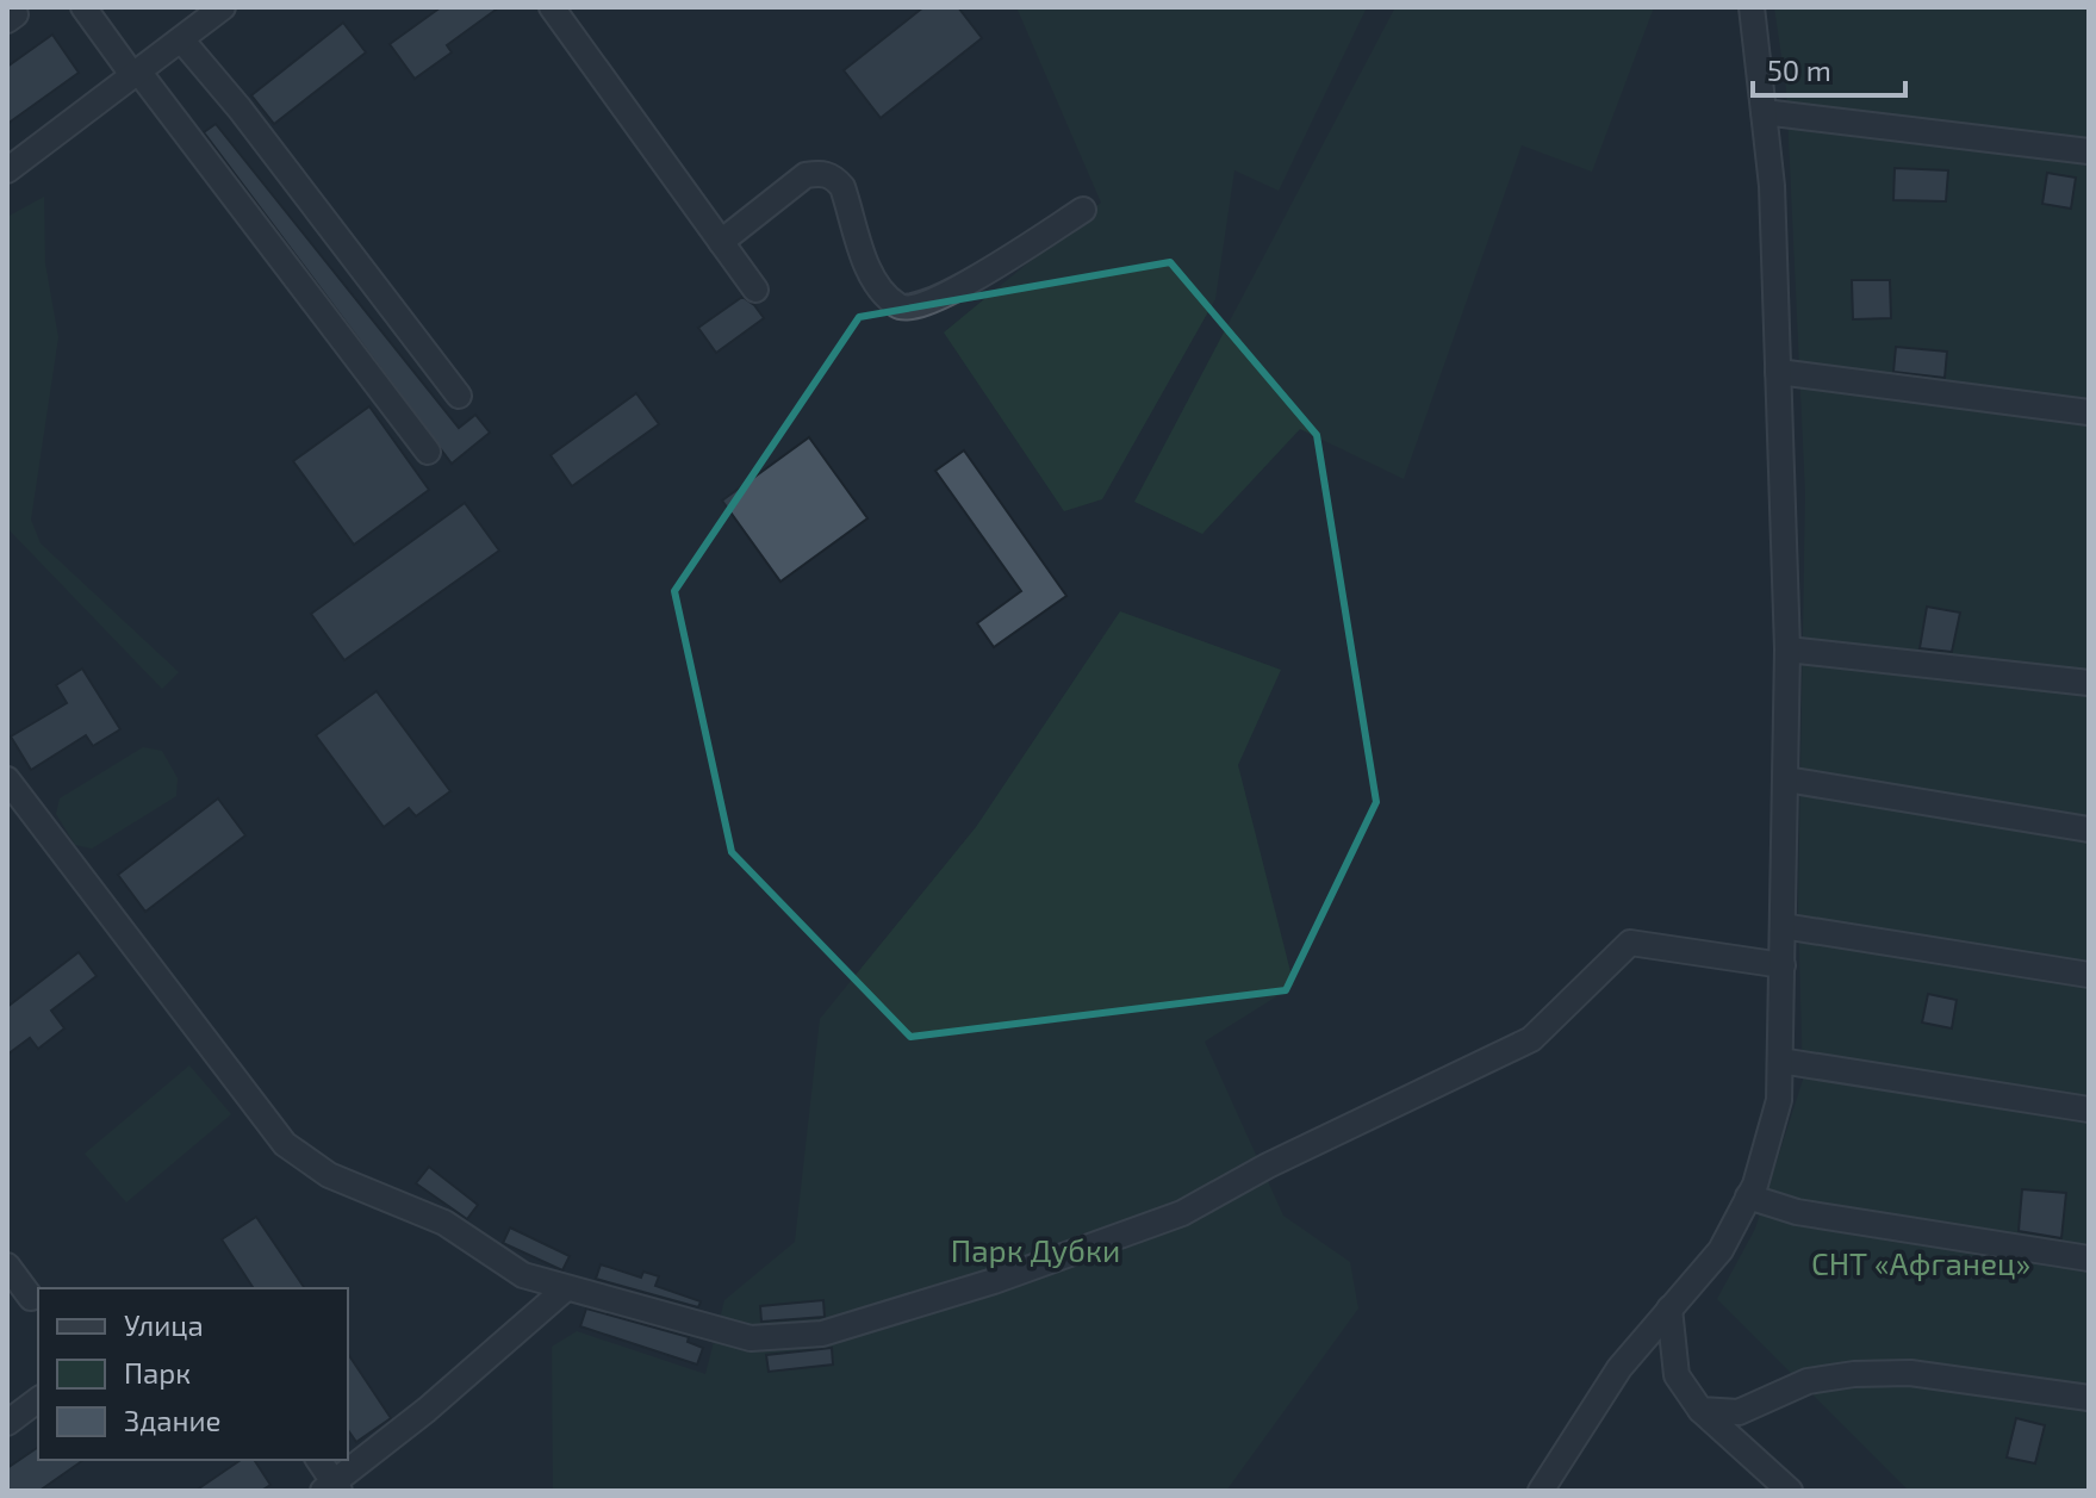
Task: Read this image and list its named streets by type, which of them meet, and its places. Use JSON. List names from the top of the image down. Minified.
{"parks":["Парк Дубки","СНТ «Афганец»"],"legend":["Улица","Парк","Здание"],"scale_bar":"50 m"}
